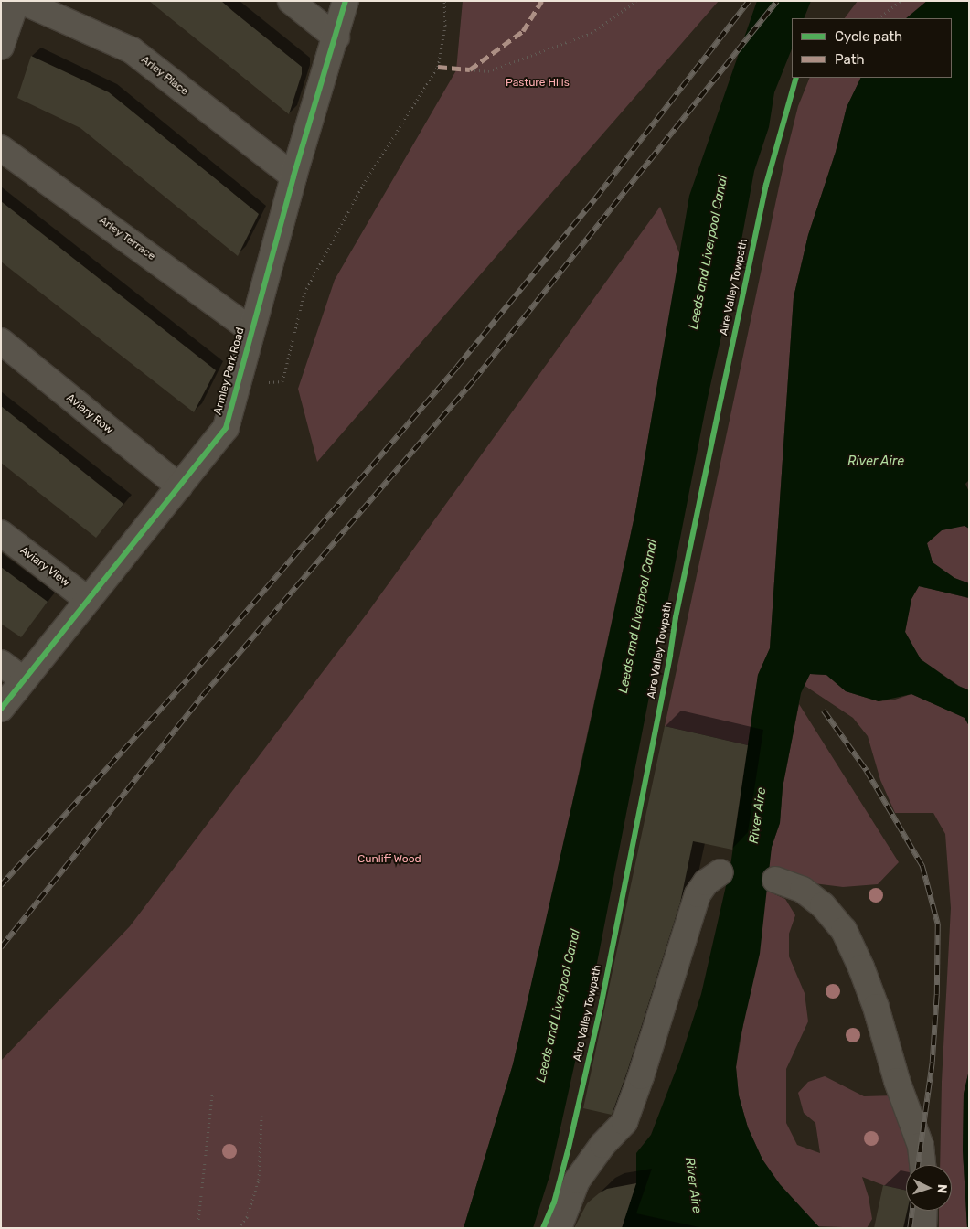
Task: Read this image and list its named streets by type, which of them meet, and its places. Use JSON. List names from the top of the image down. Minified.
{"streets":{"street":["Arley Place","Arley Terrace","Armley Park Road","Aviary Row","Aviary View"],"cycle path":["Aire Valley Towpath"]},"crossings":[["Arley Place","Armley Park Road"],["Arley Terrace","Armley Park Road"],["Armley Park Road","Aviary Row"],["Armley Park Road","Aviary View"]],"water":["Leeds and Liverpool Canal","River Aire"],"parks":["Pasture Hills","Cunliff Wood"],"legend":["Cycle path","Path"],"north":"right"}
